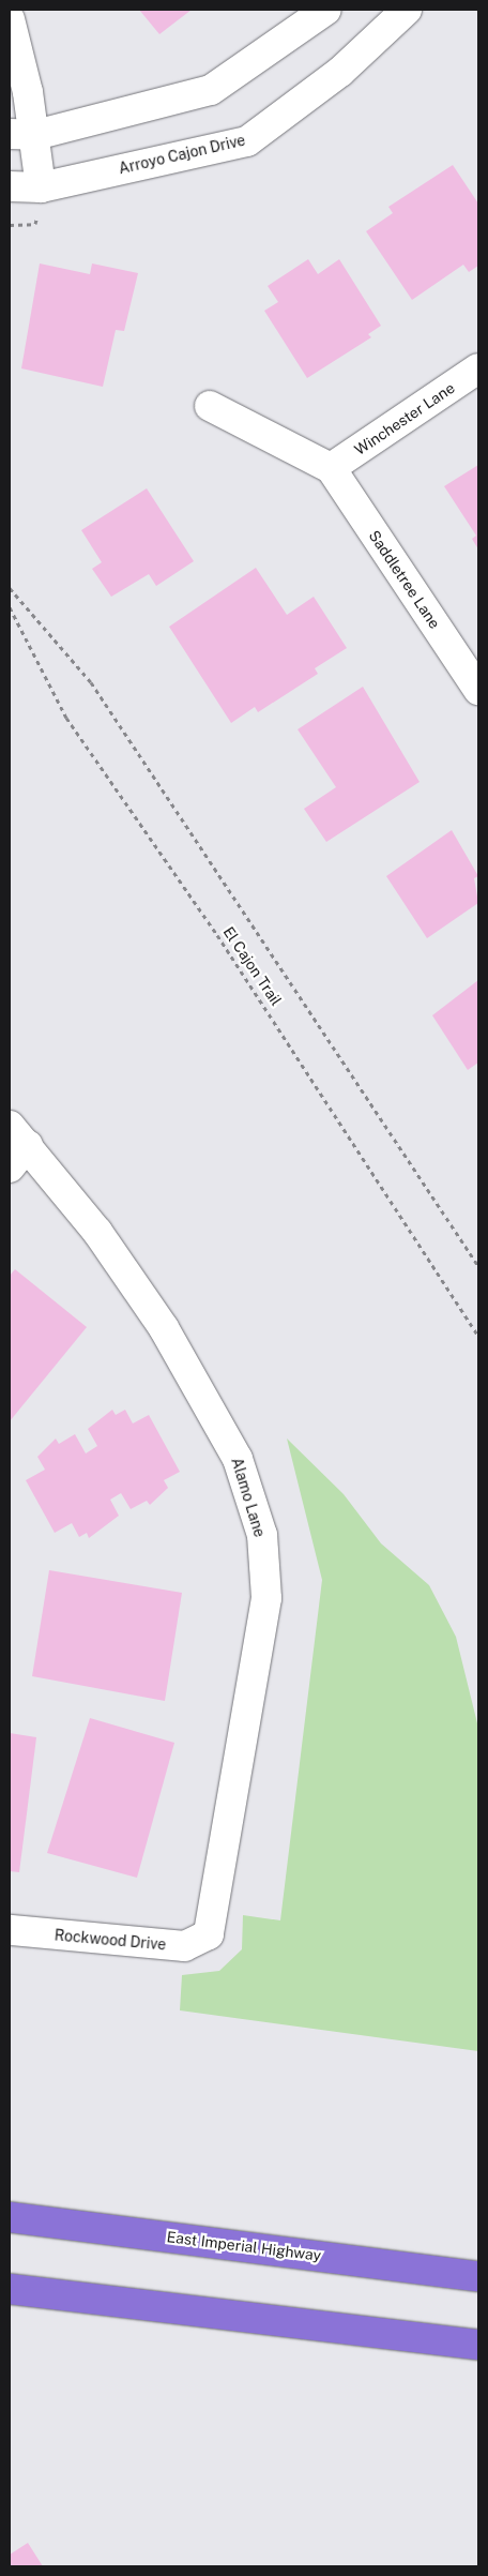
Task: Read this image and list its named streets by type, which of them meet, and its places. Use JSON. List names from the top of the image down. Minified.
{"streets":{"highway":["East Imperial Highway"],"street":["Arroyo Cajon Drive","Winchester Lane","Saddletree Lane","Alamo Lane","Rockwood Drive"],"path":["El Cajon Trail"]},"crossings":[["Winchester Lane","Saddletree Lane"],["Alamo Lane","Rockwood Drive"]]}
